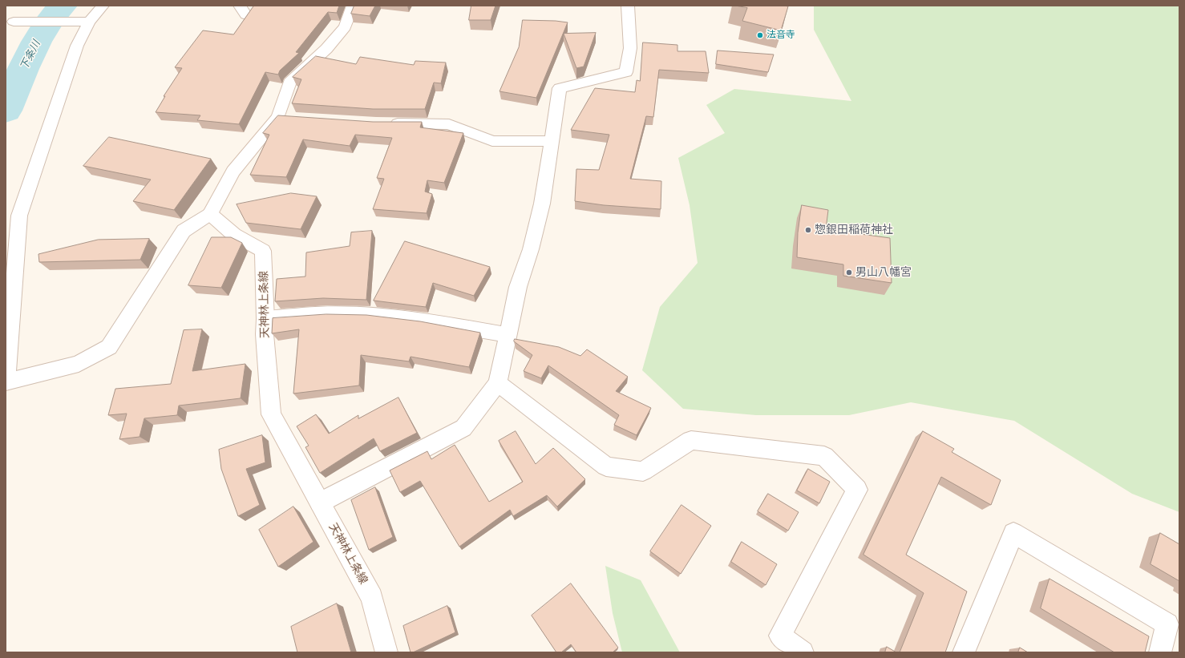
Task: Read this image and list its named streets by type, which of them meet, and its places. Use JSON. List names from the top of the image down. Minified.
{"streets":{"street":["天神林上条線"]},"water":["下条川"],"places":["法音寺","惣銀田稲荷神社","男山八幡宮"]}
